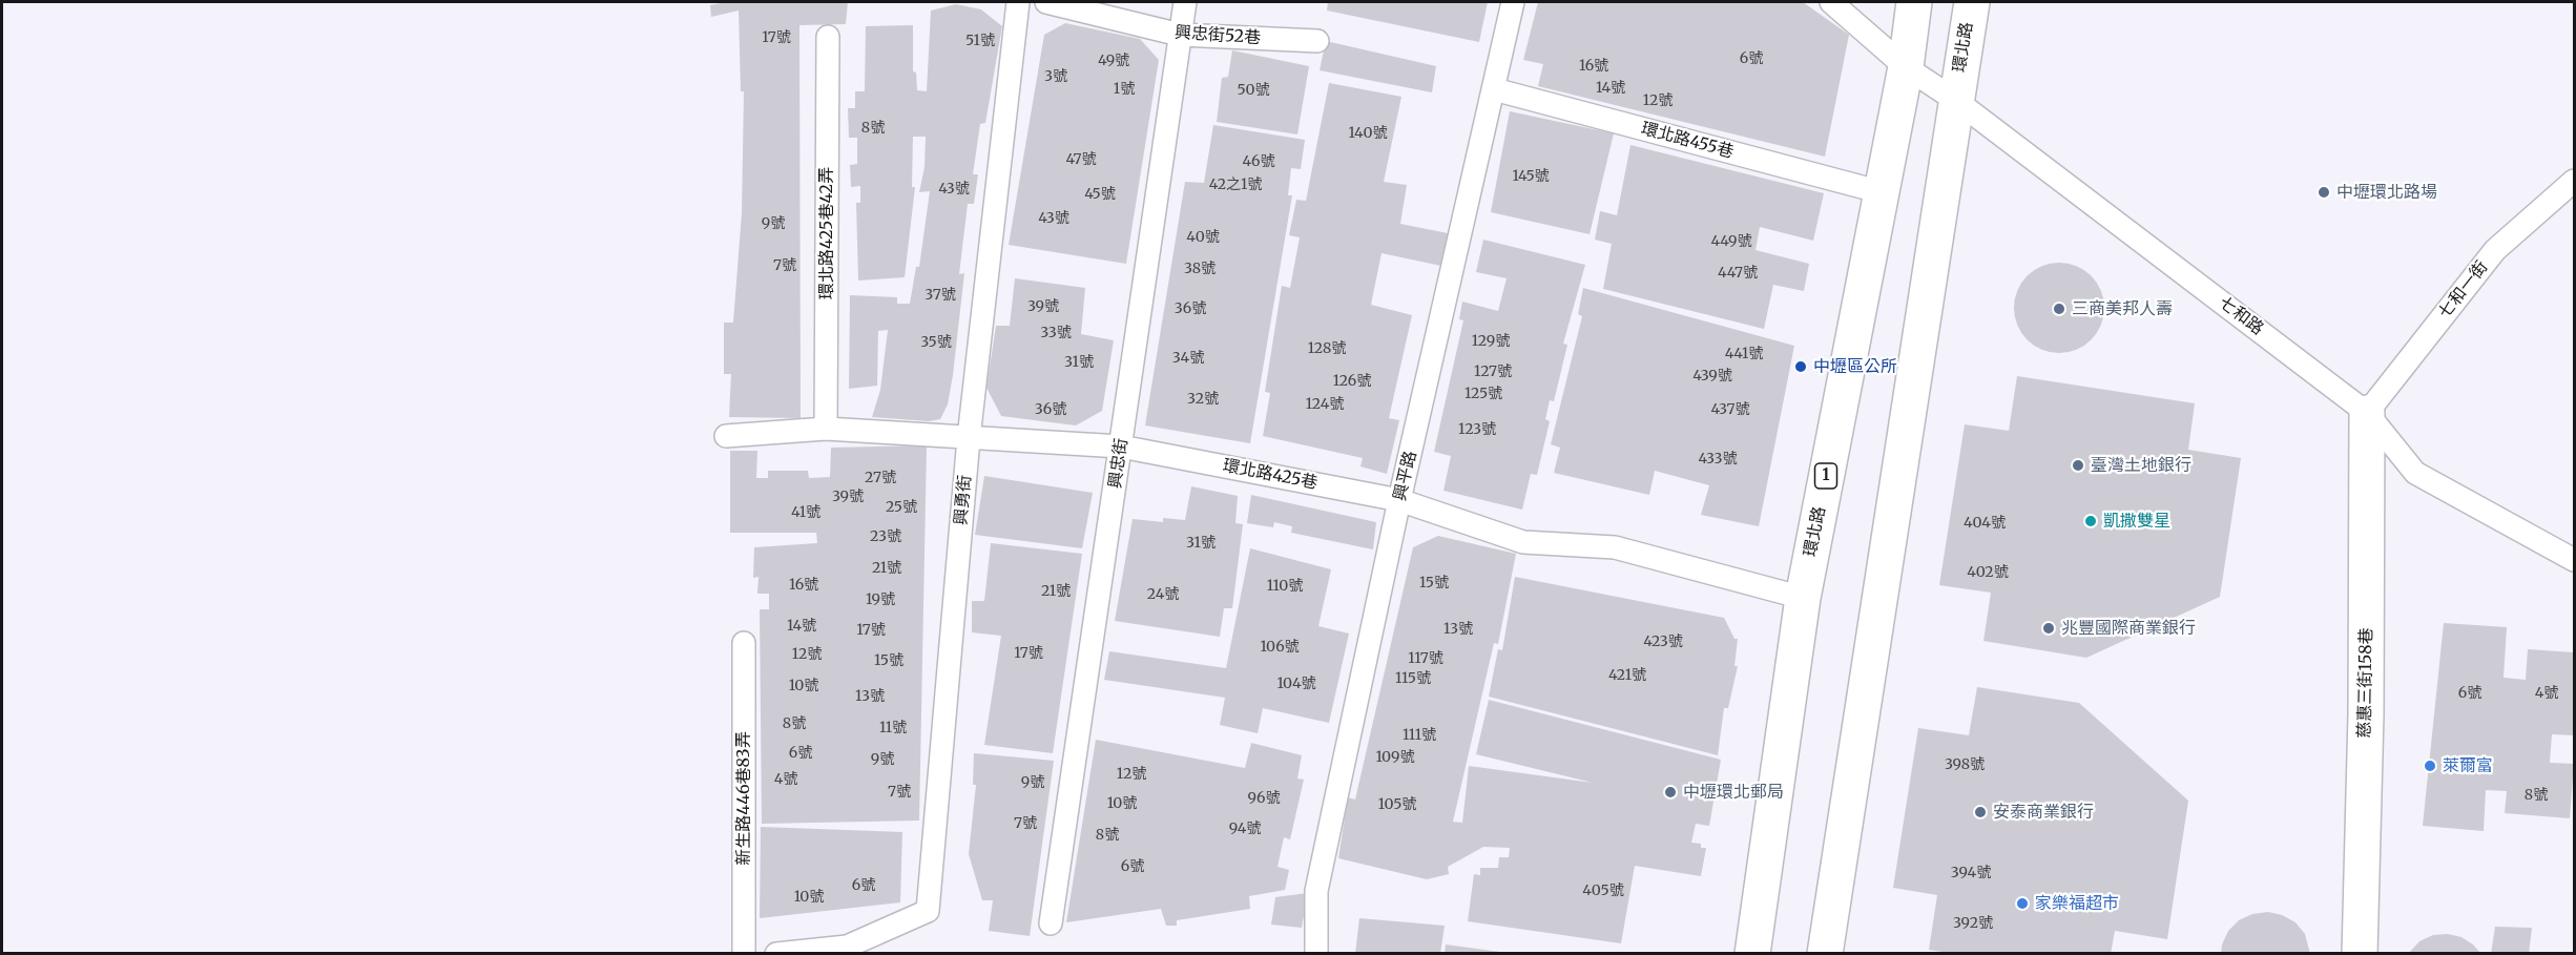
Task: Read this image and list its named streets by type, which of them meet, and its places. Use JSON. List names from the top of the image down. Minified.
{"streets":{"main road":["環北路","1","慈惠三街158巷"],"lane":["興忠街52巷","環北路455巷","環北路425巷42弄","七和一街","七和路","興忠街","環北路425巷","興平路","興勇街","新生路446巷83弄"]},"crossings":[["興忠街52巷","興忠街"],["環北路","環北路455巷"],["環北路","七和路"],["環北路","環北路425巷"],["環北路455巷","興平路"],["環北路425巷42弄","環北路425巷"],["七和一街","七和路"],["七和一街","慈惠三街158巷"],["七和路","慈惠三街158巷"],["興忠街","環北路425巷"],["環北路425巷","興平路"],["環北路425巷","興勇街"]],"places":["中壢環北路場","三商美邦人壽","中壢區公所","臺灣土地銀行","凱撒雙星","兆豐國際商業銀行","萊爾富","中壢環北郵局","安泰商業銀行","家樂福超市"],"house_numbers":["17號","51號","6號","49號","16號","3號","14號","1號","50號","12號","8號","140號","47號","46號","145號","42之1號","43號","45號","43號","9號","40號","449號","7號","38號","447號","37號","39號","36號","33號","129號","35號","128號","441號","34號","31號","127號","439號","126號","125號","32號","124號","36號","437號","123號","433號","27號","39號","25號","41號","404號","23號","31號","21號","402號","15號","16號","110號","21號","24號","19號","14號","13號","17號","423號","106號","17號","12號","117號","15號","421號","115號","104號","10號","6號","4號","13號","8號","11號","111號","6號","109號","9號","398號","12號","4號","9號","7號","8號","96號","10號","105號","7號","94號","8號","6號","394號","6號","405號","10號","392號"]}
